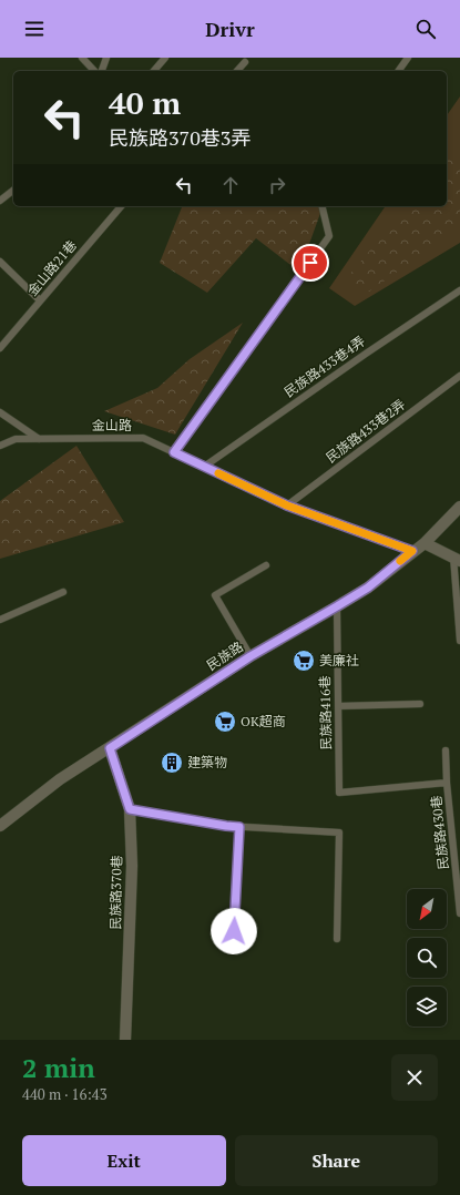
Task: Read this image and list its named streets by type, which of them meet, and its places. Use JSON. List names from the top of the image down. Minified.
{"streets":{"street":["民族路","民族路370巷"],"lane":["金山路21巷","民族路433巷4弄","金山路","民族路433巷2弄","民族路416巷","民族路430巷"]},"crossings":[["民族路433巷4弄","金山路"],["金山路","民族路433巷2弄"],["金山路","民族路"],["民族路","民族路416巷"],["民族路","民族路370巷"],["民族路416巷","民族路430巷"]],"places":{"supermarket":["美廉社","OK超商"],"building":["建築物"]},"north":"bottom left","page":{"header":"Drivr","turn":["40 m","民族路370巷3弄"],"heading":["2 min","440 m · 16:43"],"buttons":["Exit","Share"]}}
